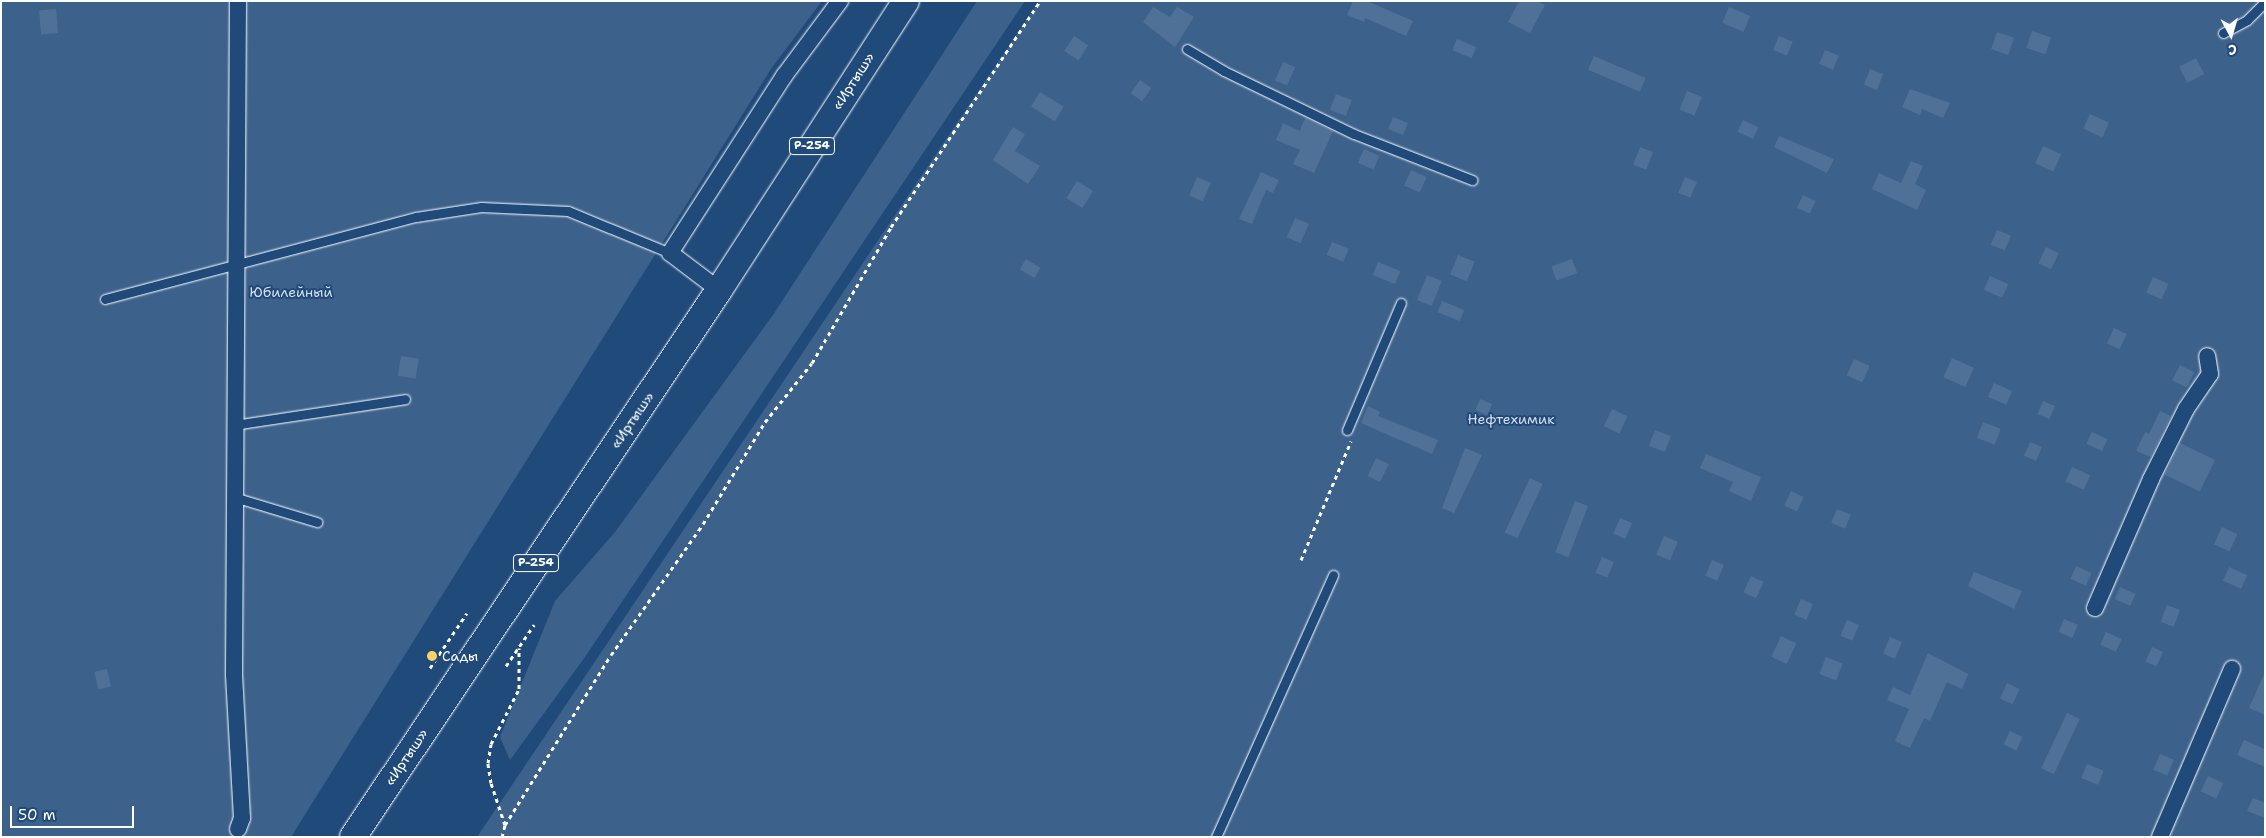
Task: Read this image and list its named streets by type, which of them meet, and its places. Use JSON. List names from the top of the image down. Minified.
{"streets":{"main road":["«Иртыш»","Р-254"]},"parks":["Юбилейный","Нефтехимик"],"places":["Сады"],"scale_bar":"50 m","north":"bottom"}
